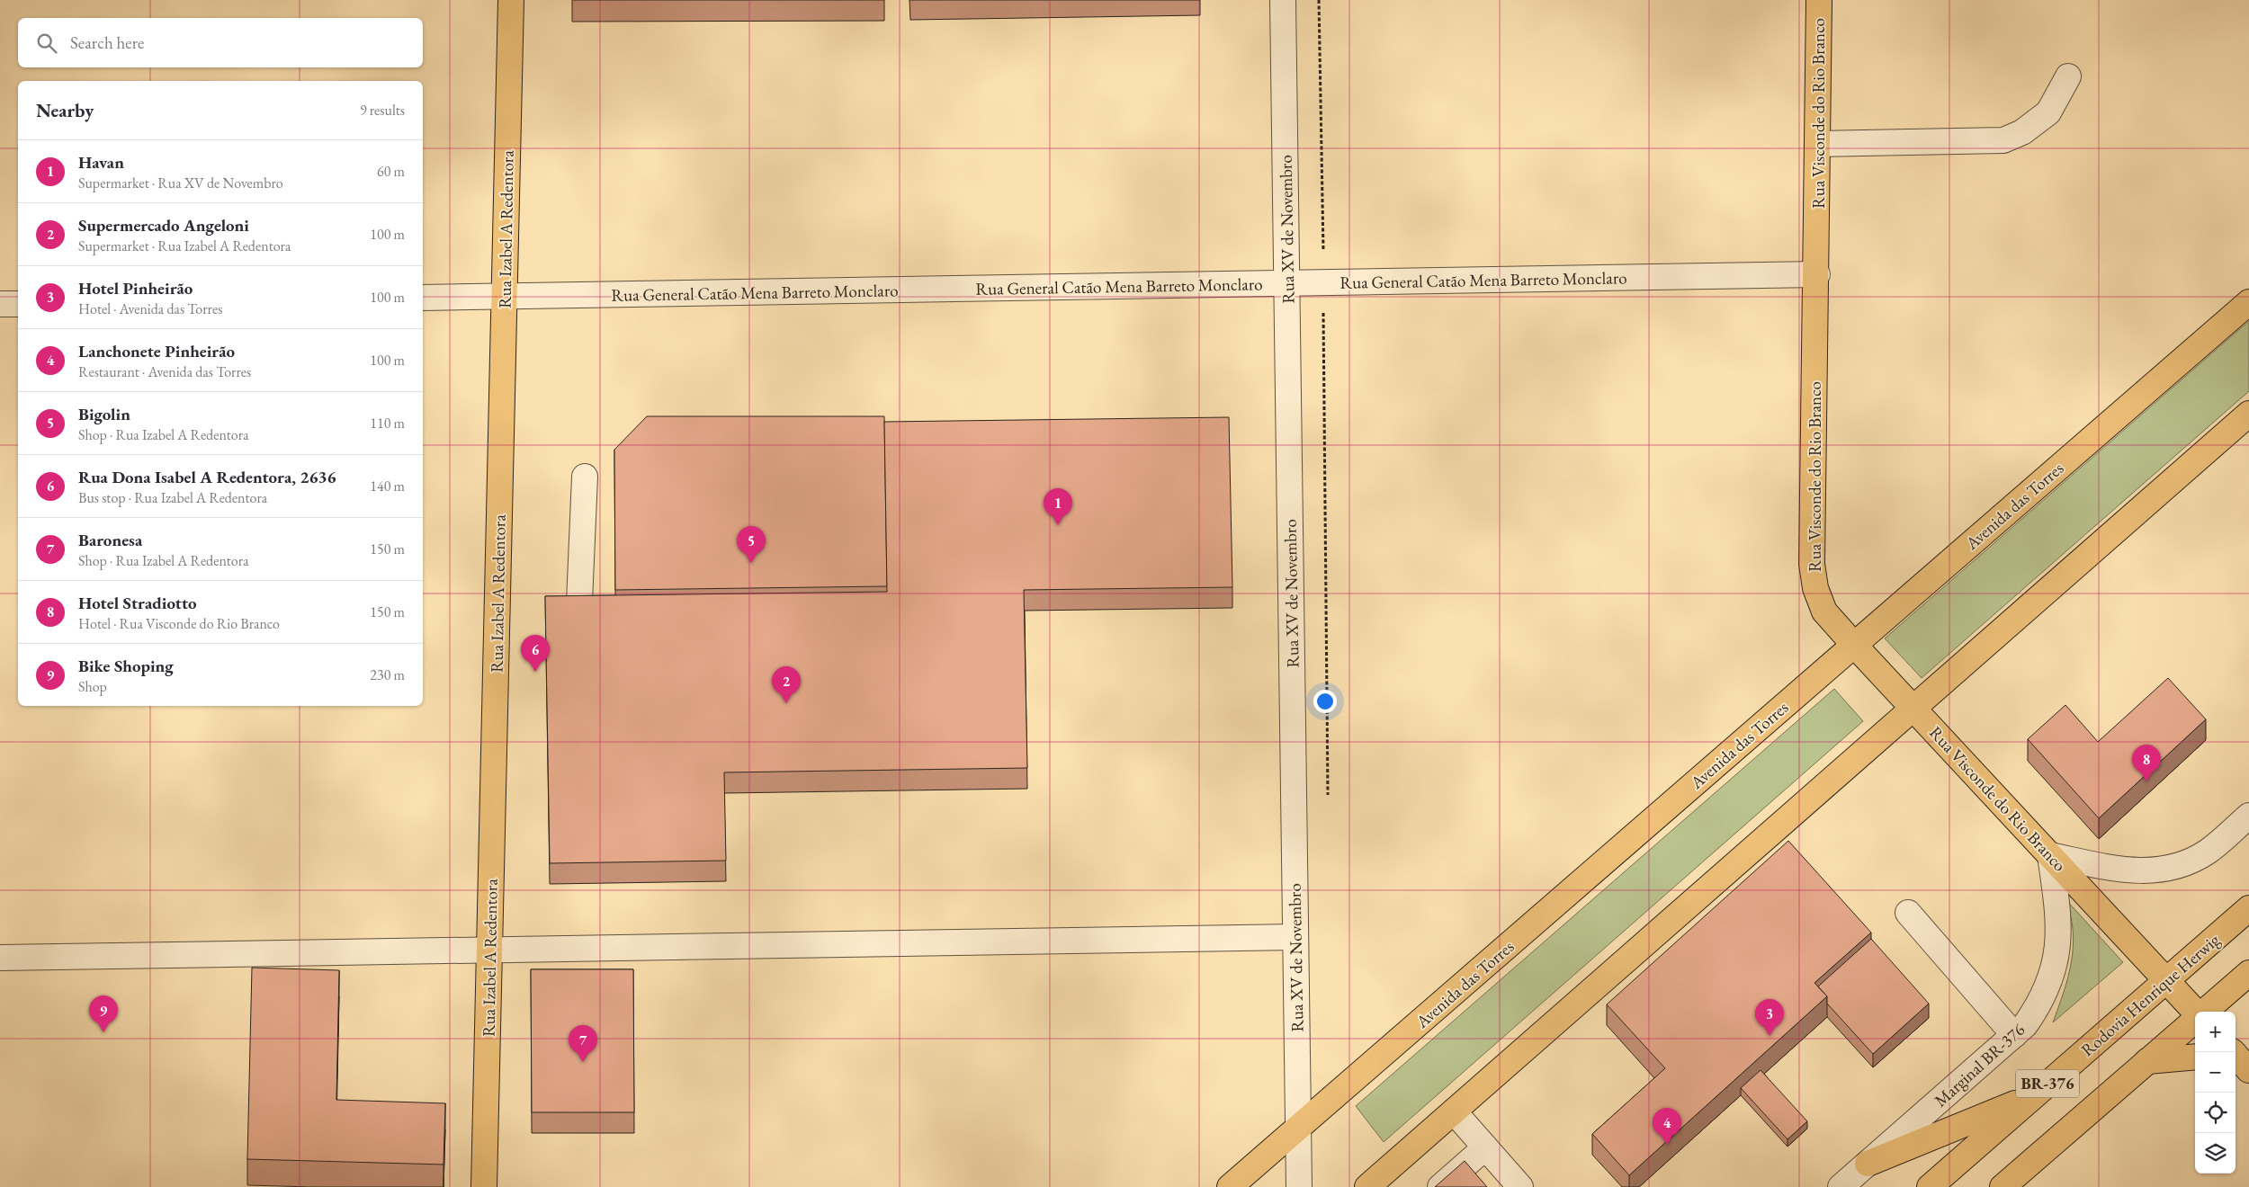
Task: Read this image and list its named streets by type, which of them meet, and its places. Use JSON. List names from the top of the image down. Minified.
{"streets":{"main road":["Rua Visconde do Rio Branco","Rua Izabel A Redentora","Avenida das Torres","Rodovia Henrique Herwig","BR-376"],"street":["Rua XV de Novembro","Rua General Catão Mena Barreto Monclaro","Marginal BR-376"]},"crossings":[["Rua Visconde do Rio Branco","Rua General Catão Mena Barreto Monclaro"],["Rua Visconde do Rio Branco","Avenida das Torres"],["Rua Visconde do Rio Branco","Rodovia Henrique Herwig"],["Rua Visconde do Rio Branco","Marginal BR-376"],["Rua Izabel A Redentora","Rua General Catão Mena Barreto Monclaro"],["Rua XV de Novembro","Rua General Catão Mena Barreto Monclaro"],["Rua XV de Novembro","Avenida das Torres"]],"page":{"search":"Search here","heading":["Nearby","9 results"],"list":[{"mark":"1","name":"Havan","note":"Supermarket · Rua XV de Novembro","value":"60 m"},{"mark":"2","name":"Supermercado Angeloni","note":"Supermarket · Rua Izabel A Redentora","value":"100 m"},{"mark":"3","name":"Hotel Pinheirão","note":"Hotel · Avenida das Torres","value":"100 m"},{"mark":"4","name":"Lanchonete Pinheirão","note":"Restaurant · Avenida das Torres","value":"100 m"},{"mark":"5","name":"Bigolin","note":"Shop · Rua Izabel A Redentora","value":"110 m"},{"mark":"6","name":"Rua Dona Isabel A Redentora, 2636","note":"Bus stop · Rua Izabel A Redentora","value":"140 m"},{"mark":"7","name":"Baronesa","note":"Shop · Rua Izabel A Redentora","value":"150 m"},{"mark":"8","name":"Hotel Stradiotto","note":"Hotel · Rua Visconde do Rio Branco","value":"150 m"},{"mark":"9","name":"Bike Shoping","note":"Shop","value":"230 m"}],"pins":["1","5","6","2","8","9","3","7","4"],"map_buttons":["+","−"]}}
